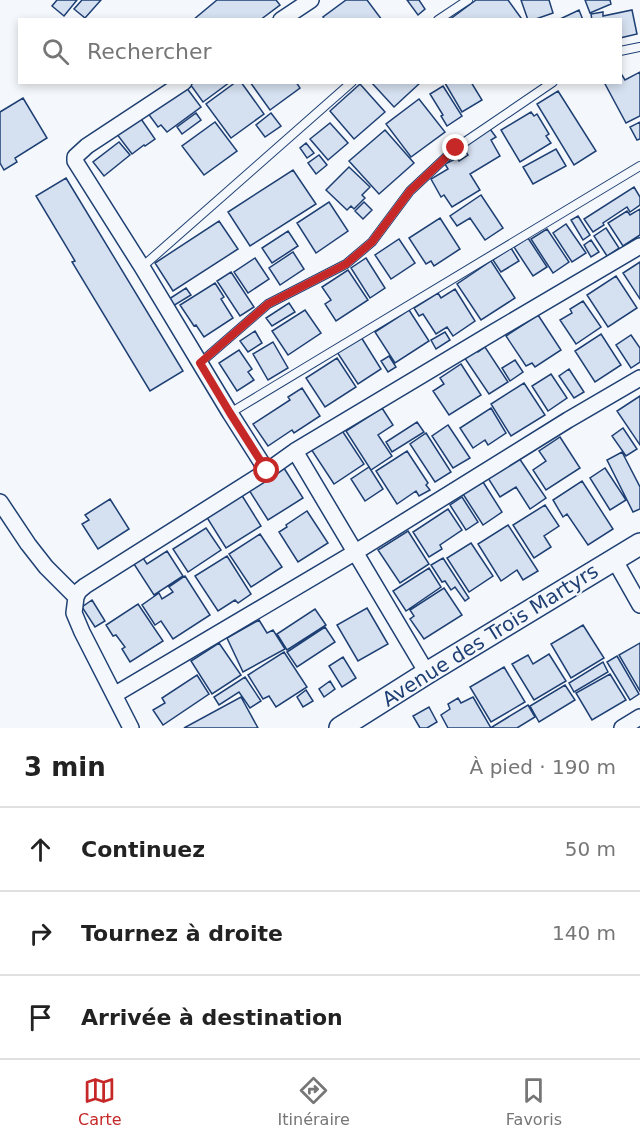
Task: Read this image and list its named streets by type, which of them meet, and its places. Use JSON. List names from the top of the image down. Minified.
{"streets":{"main road":["Avenue des Trois Martyrs"]},"page":{"search":"Rechercher","heading":["3 min","À pied · 190 m"],"list":[["Continuez","50 m"],["Tournez à droite","140 m"],"Arrivée à destination"],"nav":["Carte","Itinéraire","Favoris"]}}
